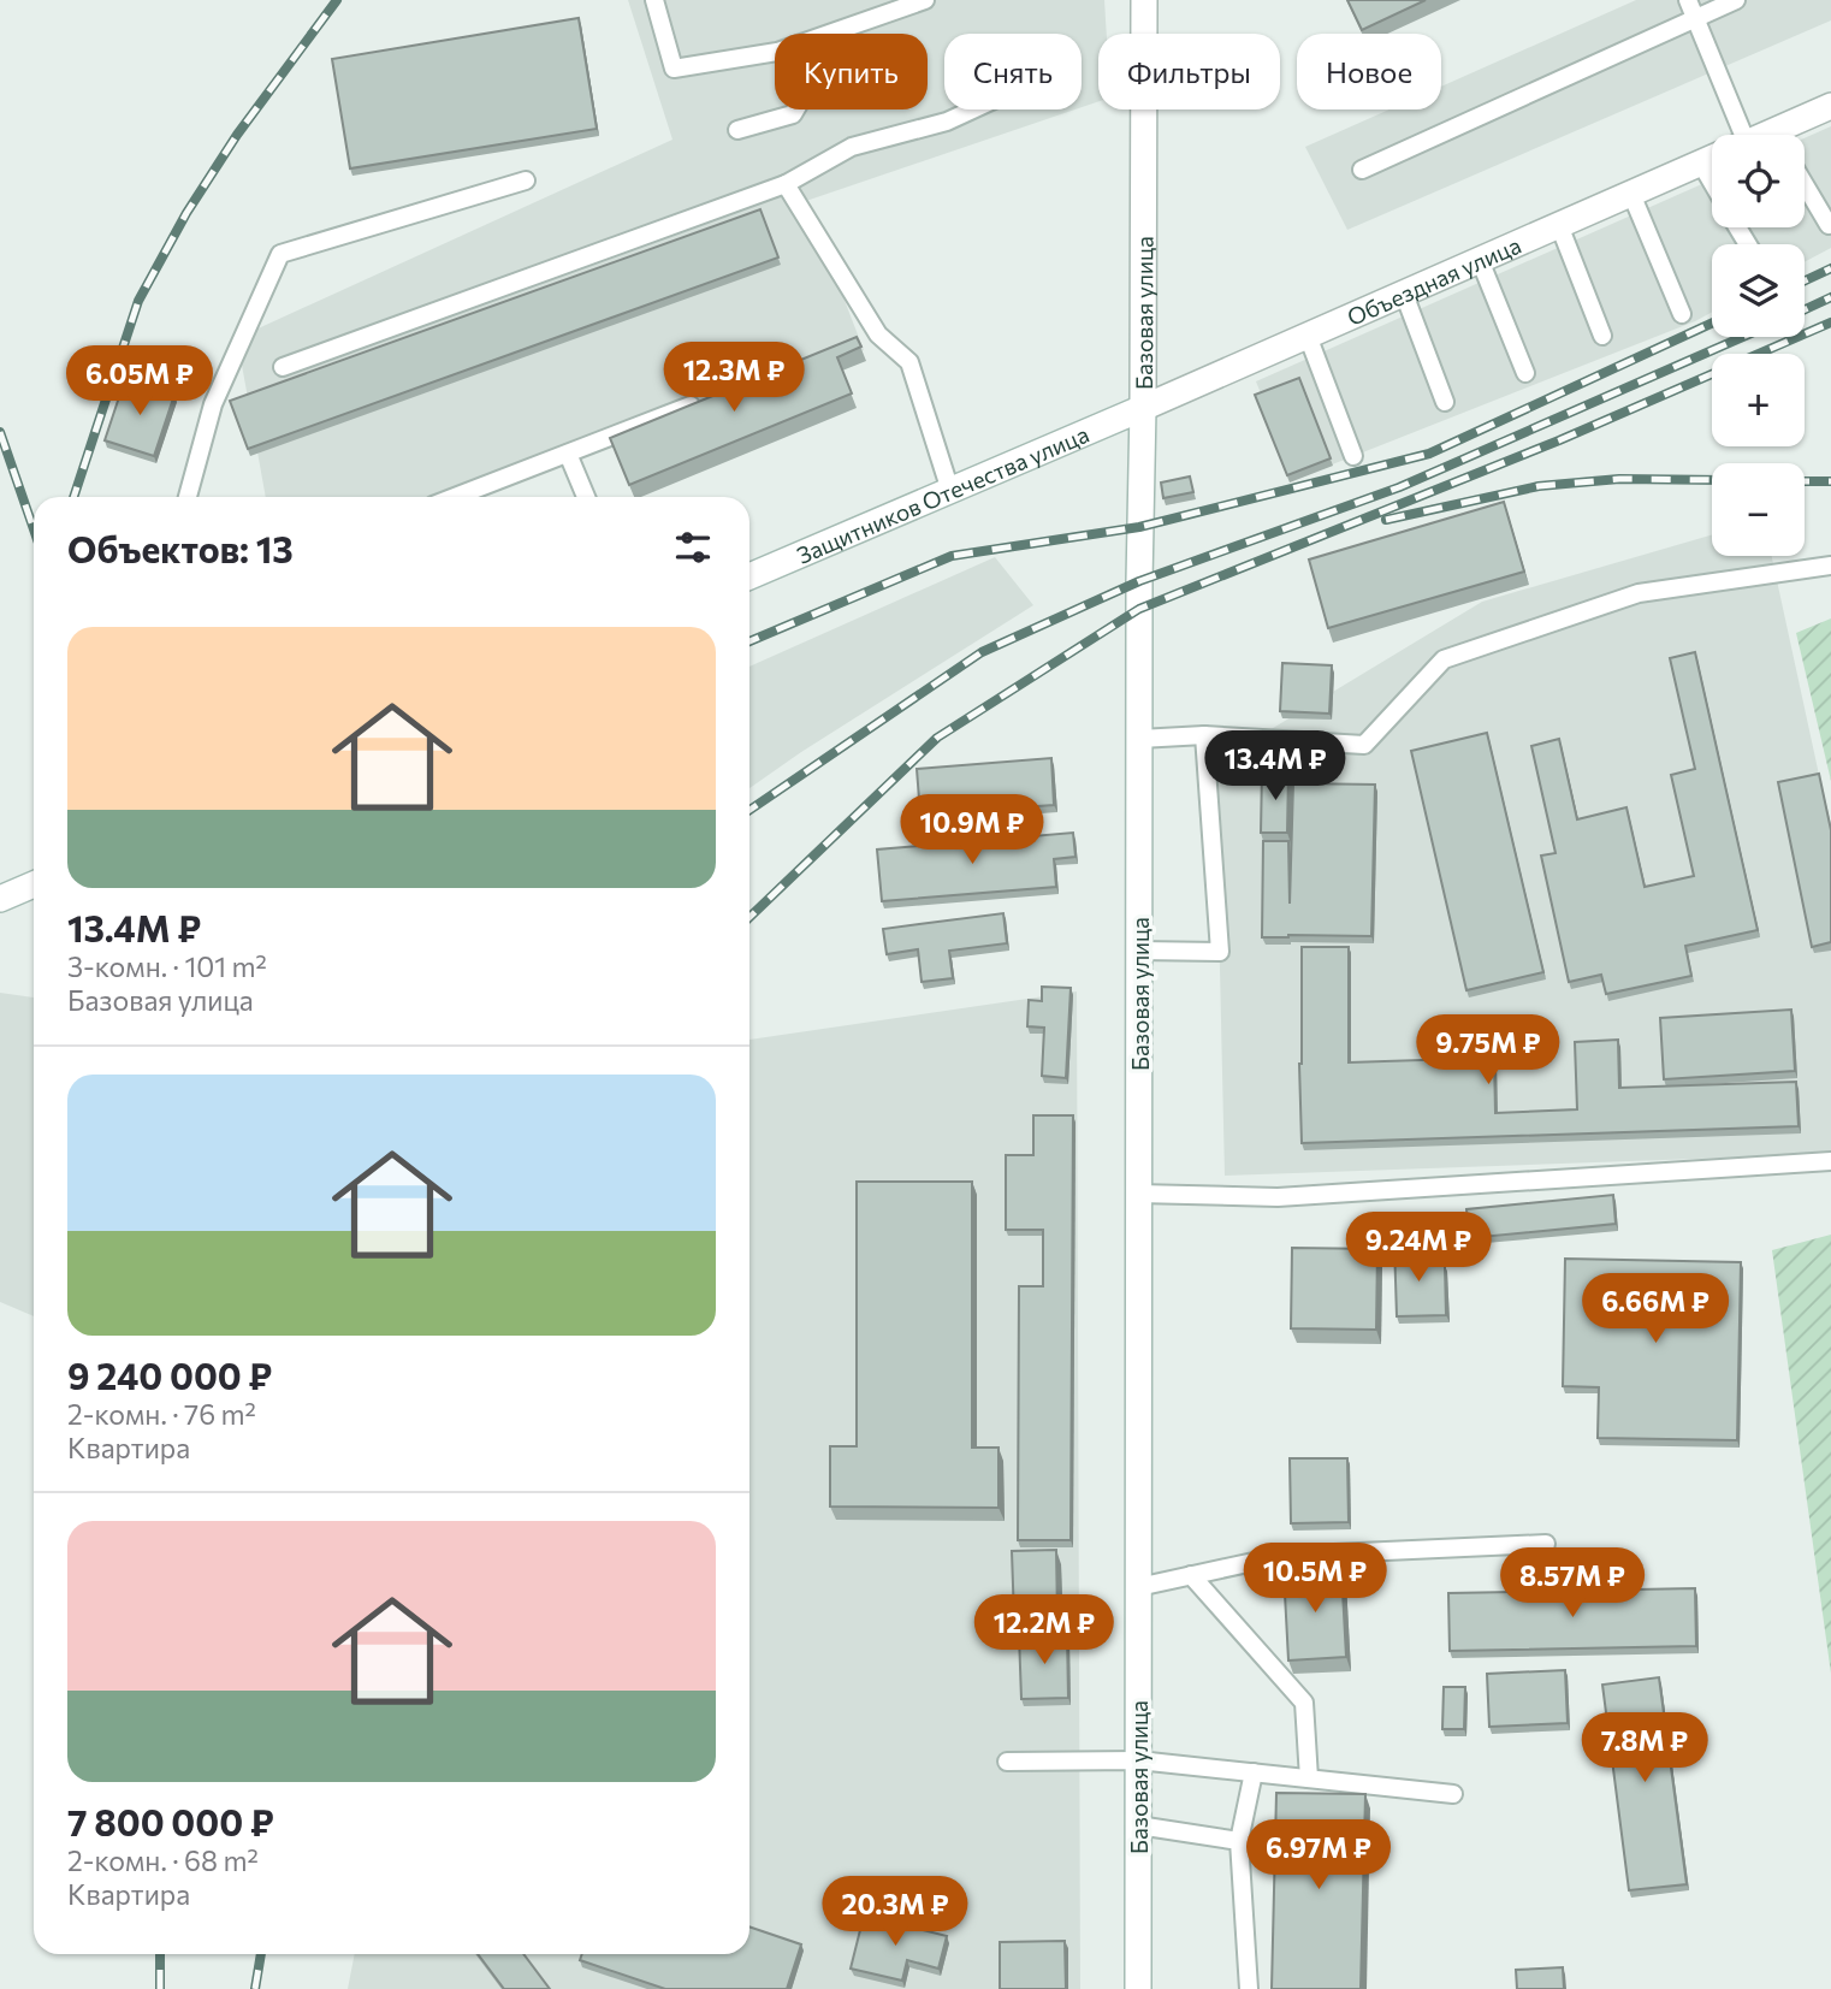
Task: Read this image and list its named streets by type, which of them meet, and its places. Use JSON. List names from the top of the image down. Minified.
{"streets":{"main road":["Объездная улица","Базовая улица","Защитников Отечества улица"]},"crossings":[["Объездная улица","Базовая улица"],["Объездная улица","Защитников Отечества улица"],["Базовая улица","Защитников Отечества улица"]],"page":{"chip":["Купить","Снять","Фильтры","Новое"],"map_buttons":["+","−"],"price":["12.3M ₽","6.05M ₽","13.4M ₽","10.9M ₽","9.75M ₽","9.24M ₽","6.66M ₽","10.5M ₽","8.57M ₽","12.2M ₽","7.8M ₽","6.97M ₽","20.3M ₽"],"heading":"Объектов: 13","list":[{"name":"13.4M ₽","note":"3-комн. · 101 m² · Базовая улица"},{"name":"9 240 000 ₽","note":"2-комн. · 76 m² · Квартира"},{"name":"7 800 000 ₽","note":"2-комн. · 68 m² · Квартира"}]}}
